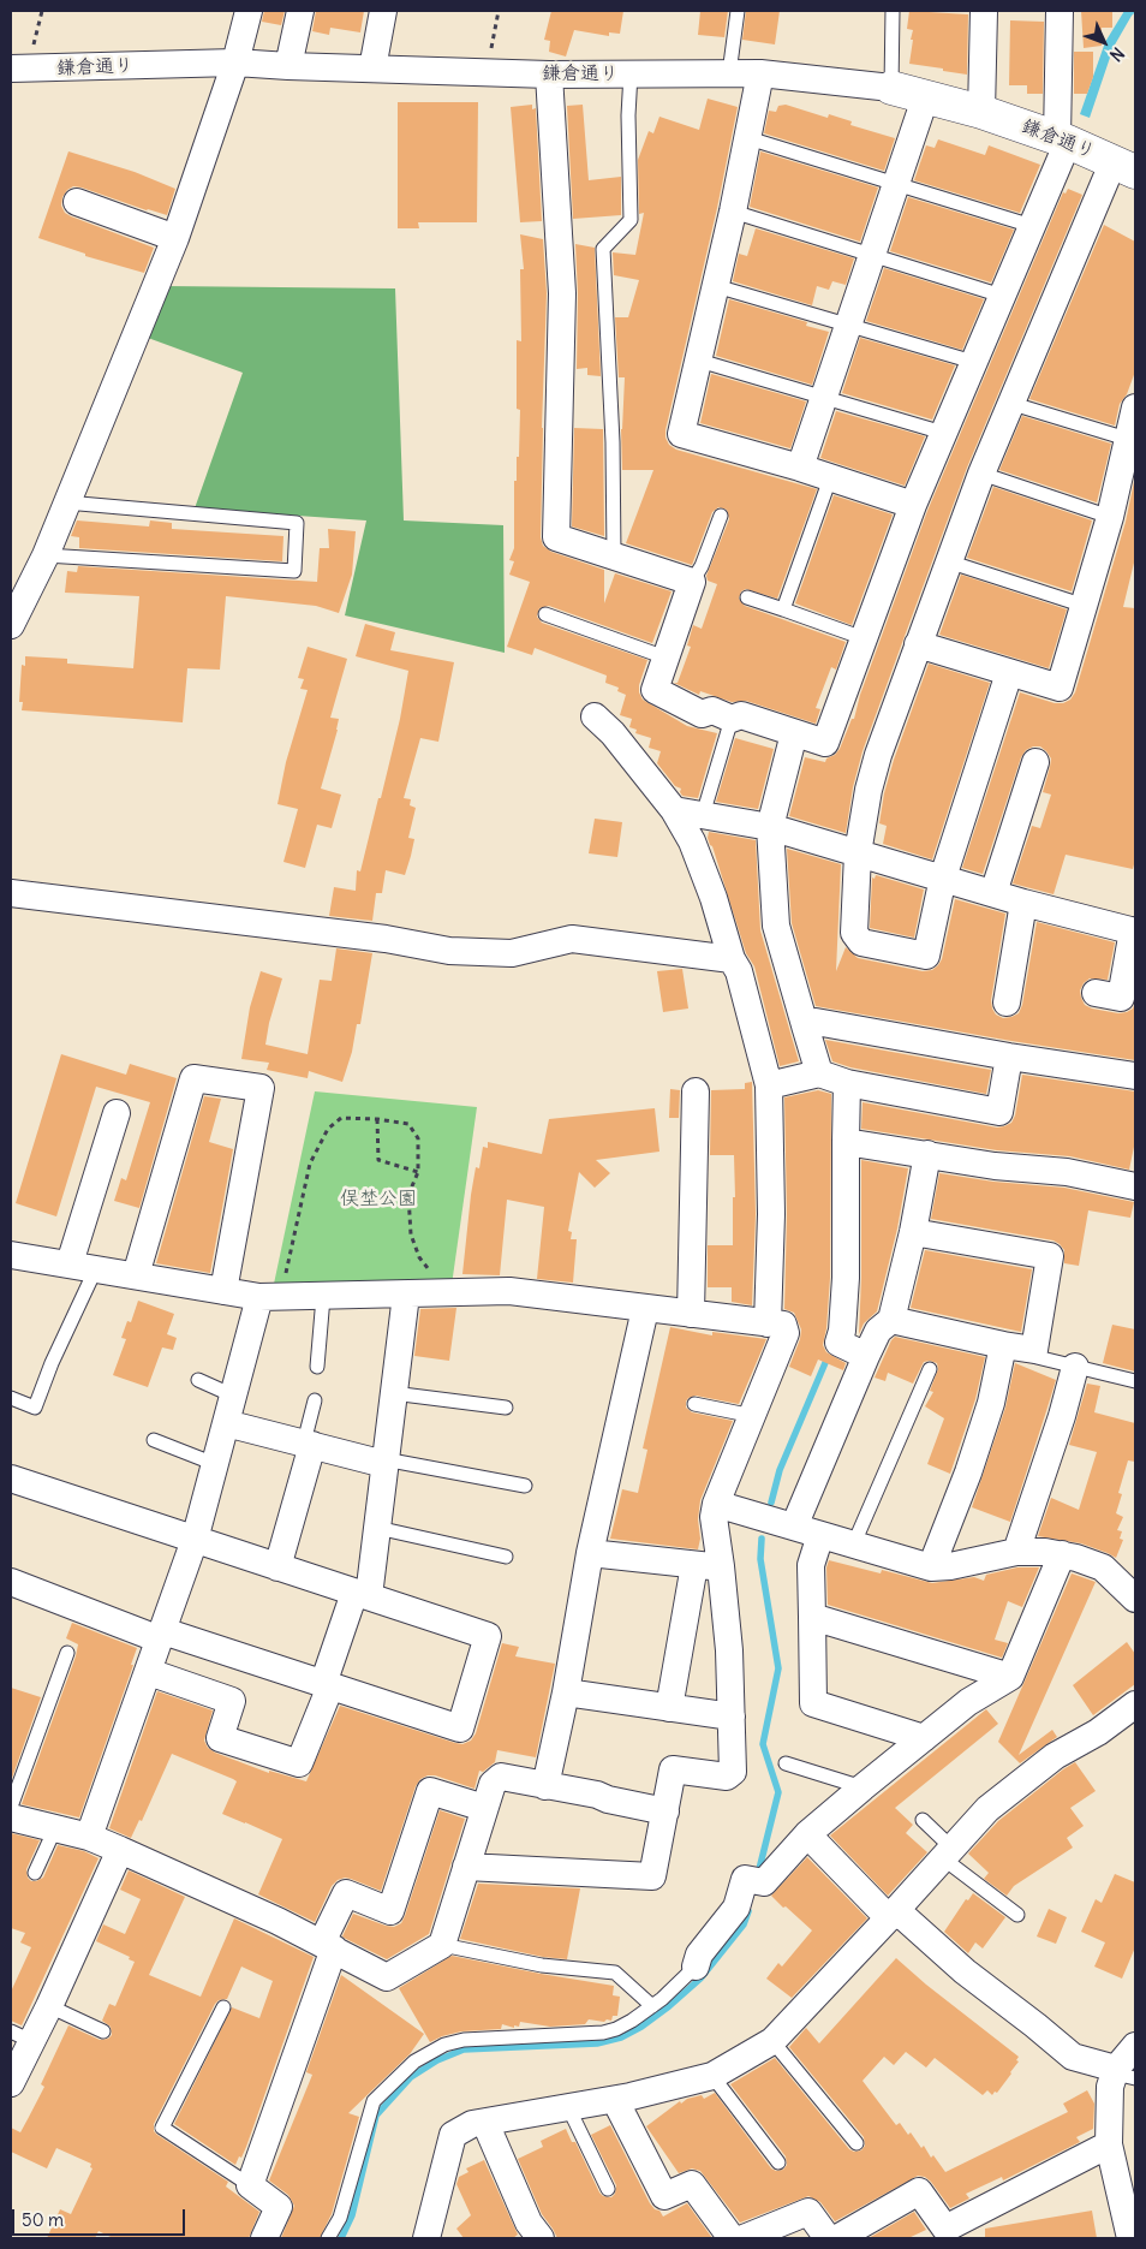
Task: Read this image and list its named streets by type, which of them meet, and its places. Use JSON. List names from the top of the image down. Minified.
{"streets":{"street":["鎌倉通り"]},"parks":["俣埜公園"],"scale_bar":"50 m","north":"bottom right"}
